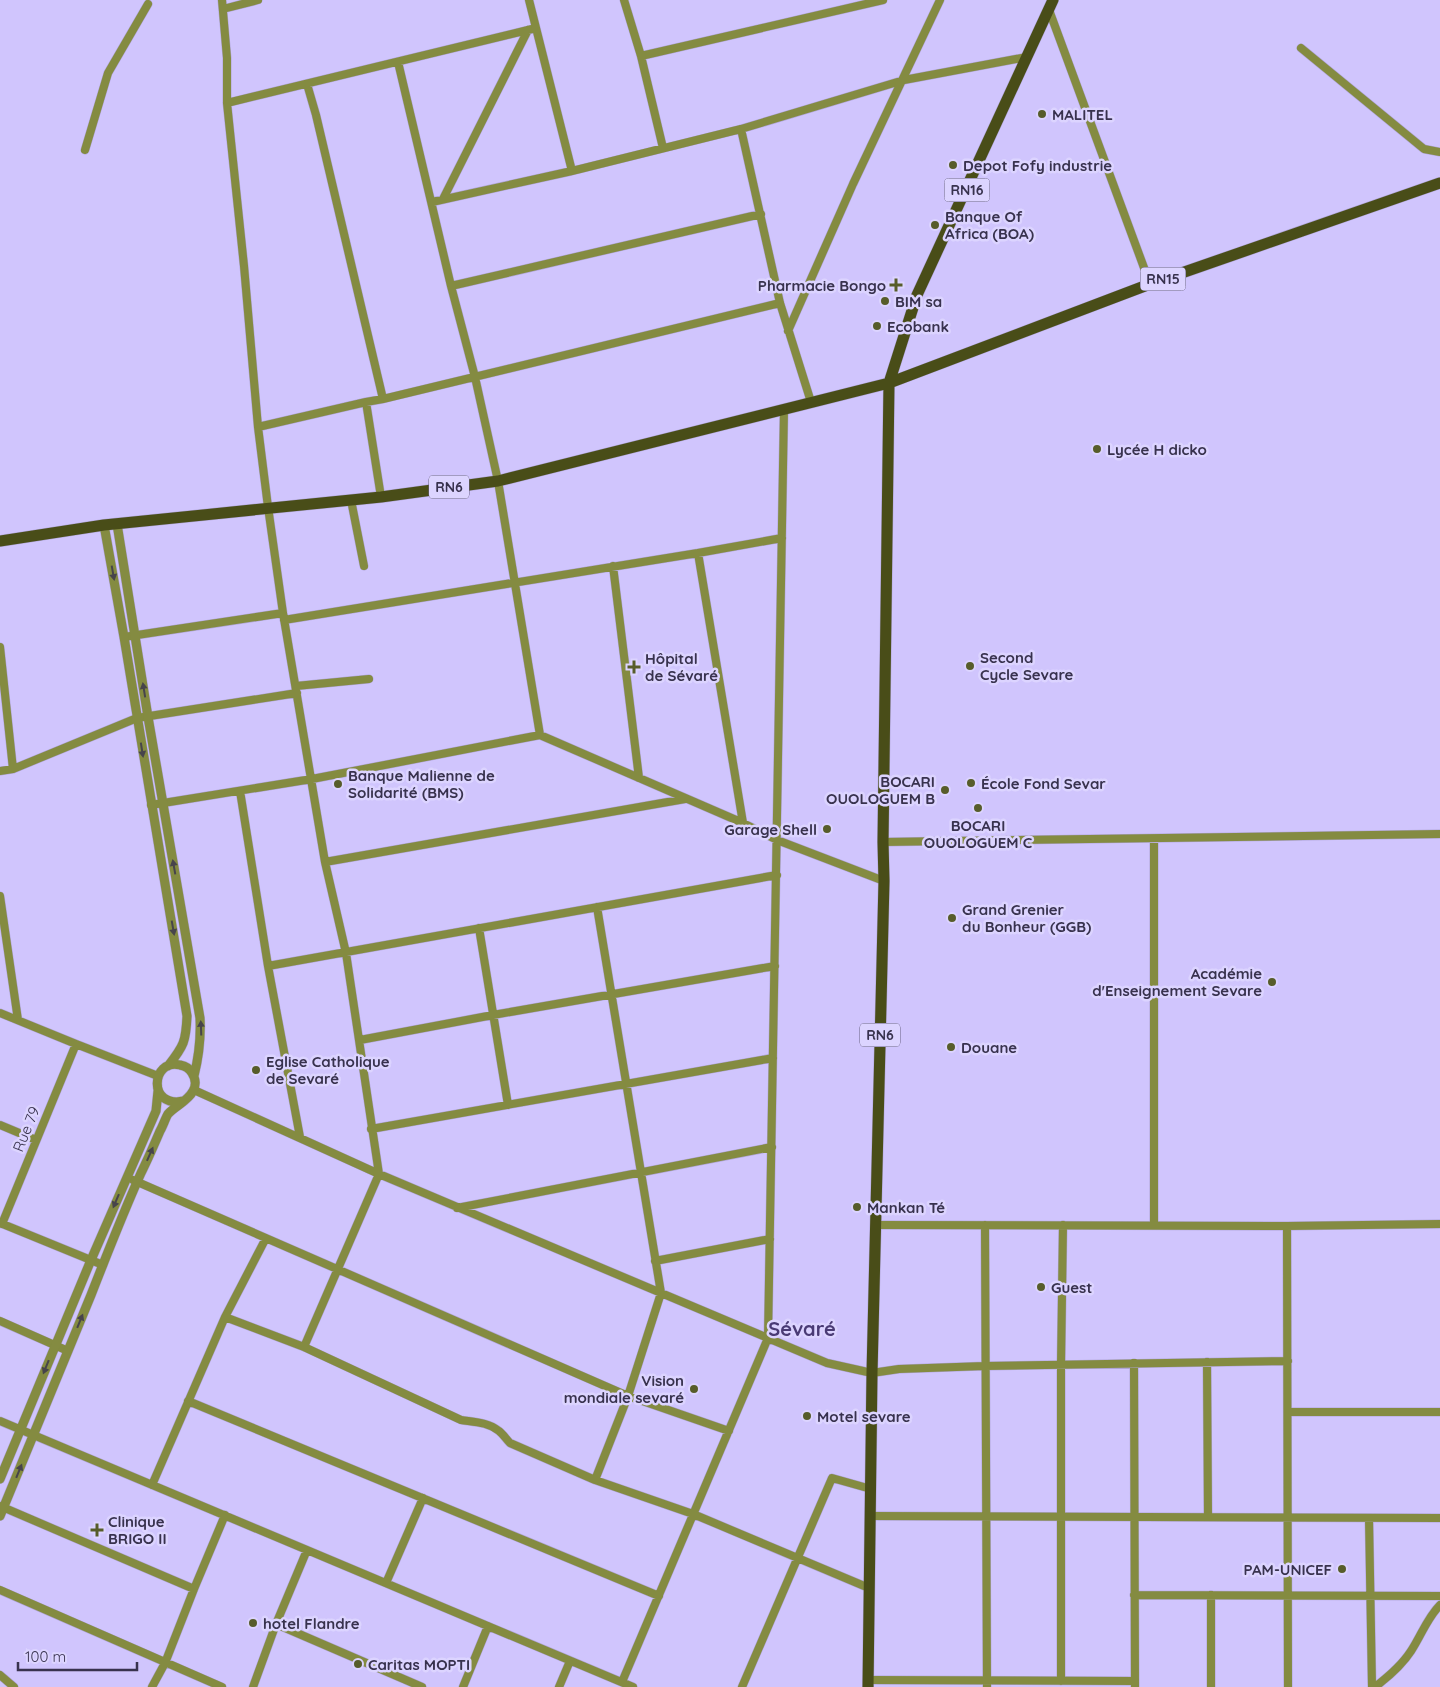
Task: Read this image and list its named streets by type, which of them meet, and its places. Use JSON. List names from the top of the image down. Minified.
{"streets":{"main road":["RN16","RN15","RN6"],"street":["Rue 79"]},"crossings":[["RN16","RN15"],["RN16","RN6"],["RN15","RN6"]],"districts":["Sévaré"],"places":{"other":["MALITEL","Depot Fofy industrie","Banque Of Africa (BOA)","BIM sa","Ecobank","Lycée H dicko","Second Cycle Sevare","École Fond Sevar","Banque Malienne de Solidarité (BMS)","BOCARI OUOLOGUEM B","BOCARI OUOLOGUEM C","Garage Shell","Grand Grenier du Bonheur (GGB)","Académie d'Enseignement Sevare","Douane","Eglise Catholique de Sevaré","Mankan Té","Guest","Vision mondiale sevaré","Motel sevare","PAM-UNICEF","hotel Flandre","Caritas MOPTI"],"health":["Pharmacie Bongo","Hôpital de Sévaré","Clinique BRIGO II"]},"scale_bar":"100 m"}
